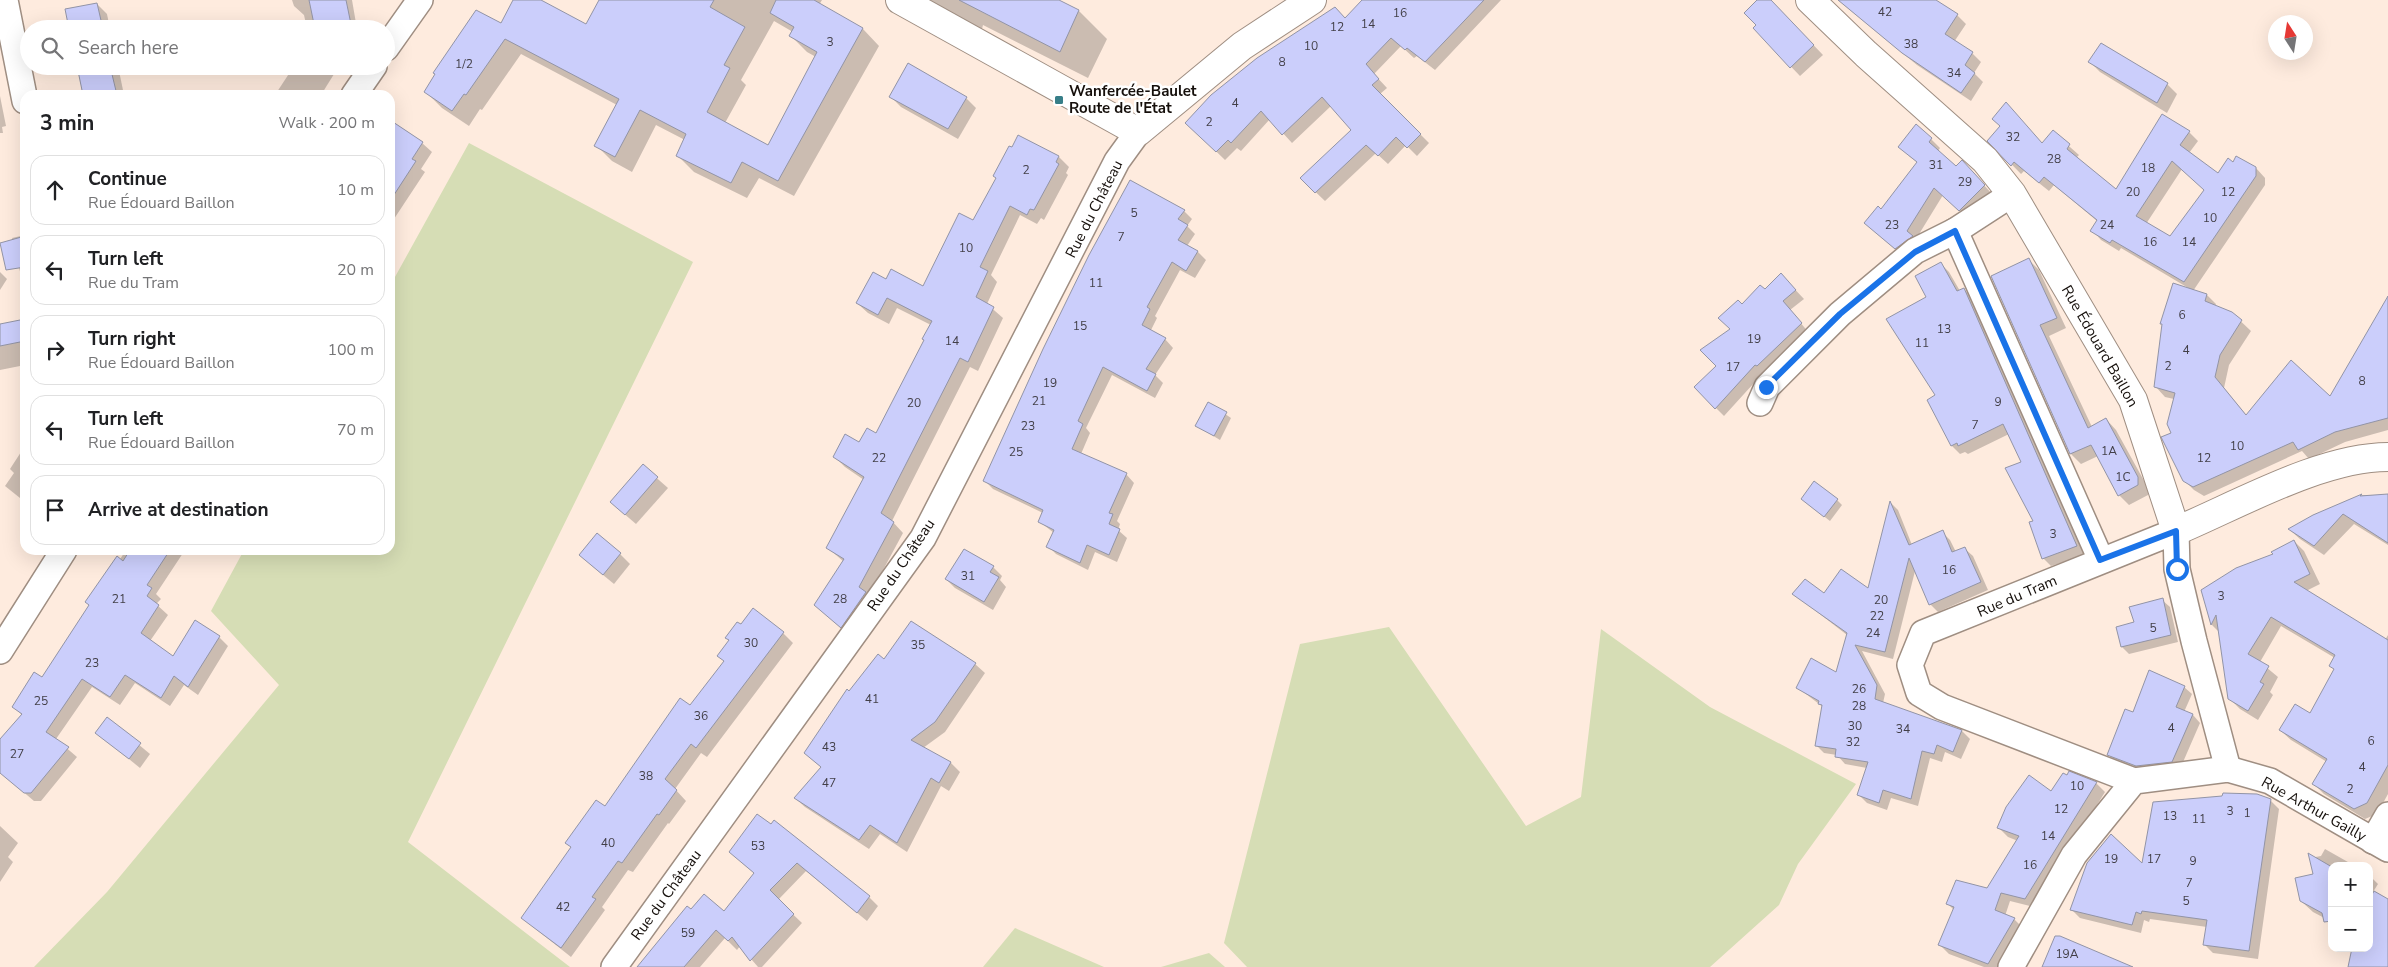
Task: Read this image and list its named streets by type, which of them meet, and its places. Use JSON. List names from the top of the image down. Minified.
{"streets":{"main road":["Rue Édouard Baillon","Rue du Tram"],"street":["Rue du Château","Rue Arthur Gailly"]},"crossings":[["Rue Édouard Baillon","Rue du Tram"],["Rue Édouard Baillon","Rue Arthur Gailly"],["Rue du Tram","Rue Arthur Gailly"]],"places":{"transit":["Wanfercée-Baulet Route de l'État"]},"house_numbers":["42","16","14","12","3","38","10","8","1/2","34","4","2","32","28","31","18","2","29","20","12","5","10","23","24","7","16","14","10","11","6","15","13","19","14","11","4","2","17","8","19","21","9","20","7","23","10","1A","25","22","12","1C","3","16","31","3","21","28","20","22","5","24","30","35","23","26","41","25","28","36","30","4","34","6","32","43","27","4","38","47","10","2","12","3","1","13","11","14","40","53","19","17","9","16","7","5","42","59","19A"],"north":"top","page":{"search":"Search here","heading":["3 min","Walk · 200 m"],"list":[["Continue","Rue Édouard Baillon","10 m"],["Turn left","Rue du Tram","20 m"],["Turn right","Rue Édouard Baillon","100 m"],["Turn left","Rue Édouard Baillon","70 m"],"Arrive at destination"],"map_buttons":["+","−"]}}
